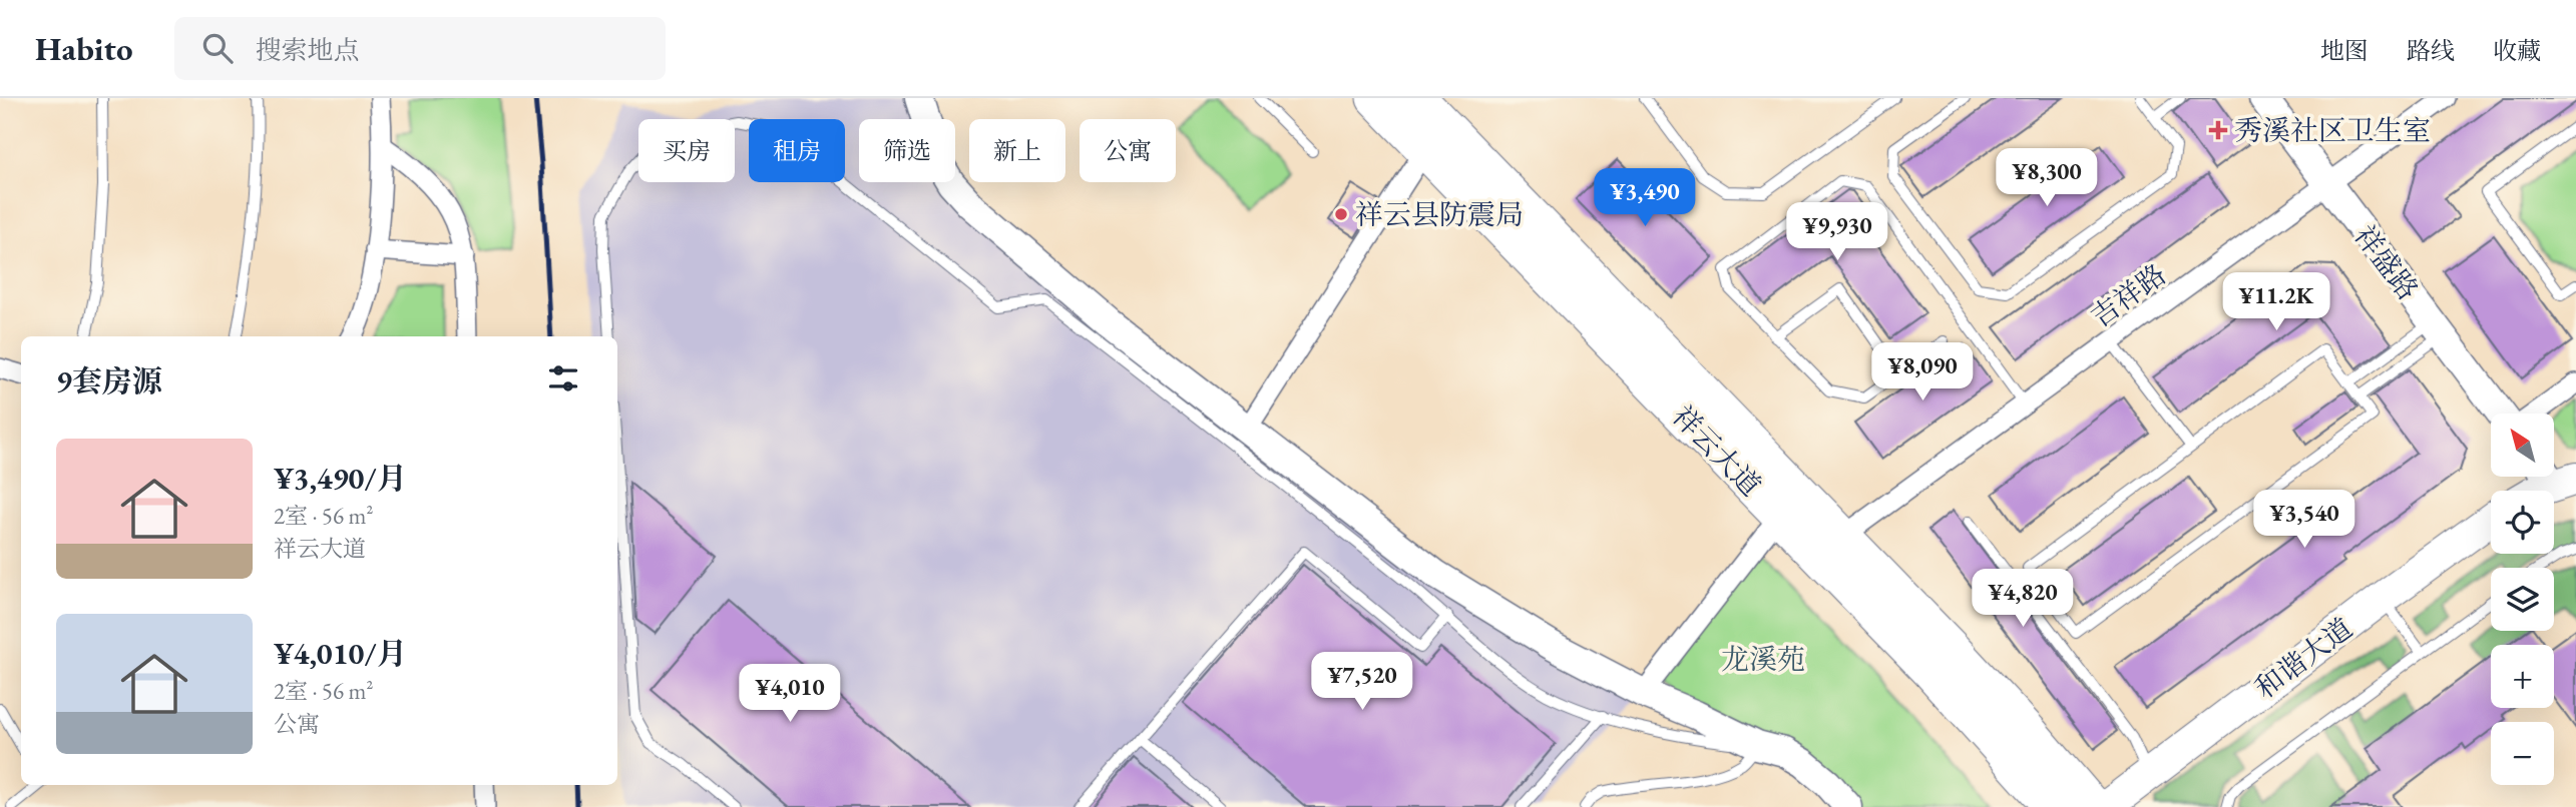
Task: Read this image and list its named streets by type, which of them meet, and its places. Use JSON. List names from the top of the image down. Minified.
{"streets":{"highway":["祥云大道"],"main road":["和谐大道"],"street":["祥盛路","吉祥路"]},"crossings":[["祥盛路","吉祥路"],["吉祥路","祥云大道"]],"parks":["龙溪苑"],"places":{"health":["秀溪社区卫生室"],"other":["祥云县防震局"]},"north":"top left","page":{"header":"Habito","search":"搜索地点","nav":["地图","路线","收藏"],"chip":["买房","租房","筛选","新上","公寓"],"price":["¥8,300","¥3,490","¥9,930","¥11.2K","¥8,090","¥3,540","¥4,820","¥7,520","¥4,010"],"heading":"9套房源","map_buttons":["+","−"],"list":[{"name":"¥3,490/月","note":"2室 · 56 m² · 祥云大道"},{"name":"¥4,010/月","note":"2室 · 56 m² · 公寓"}]}}
